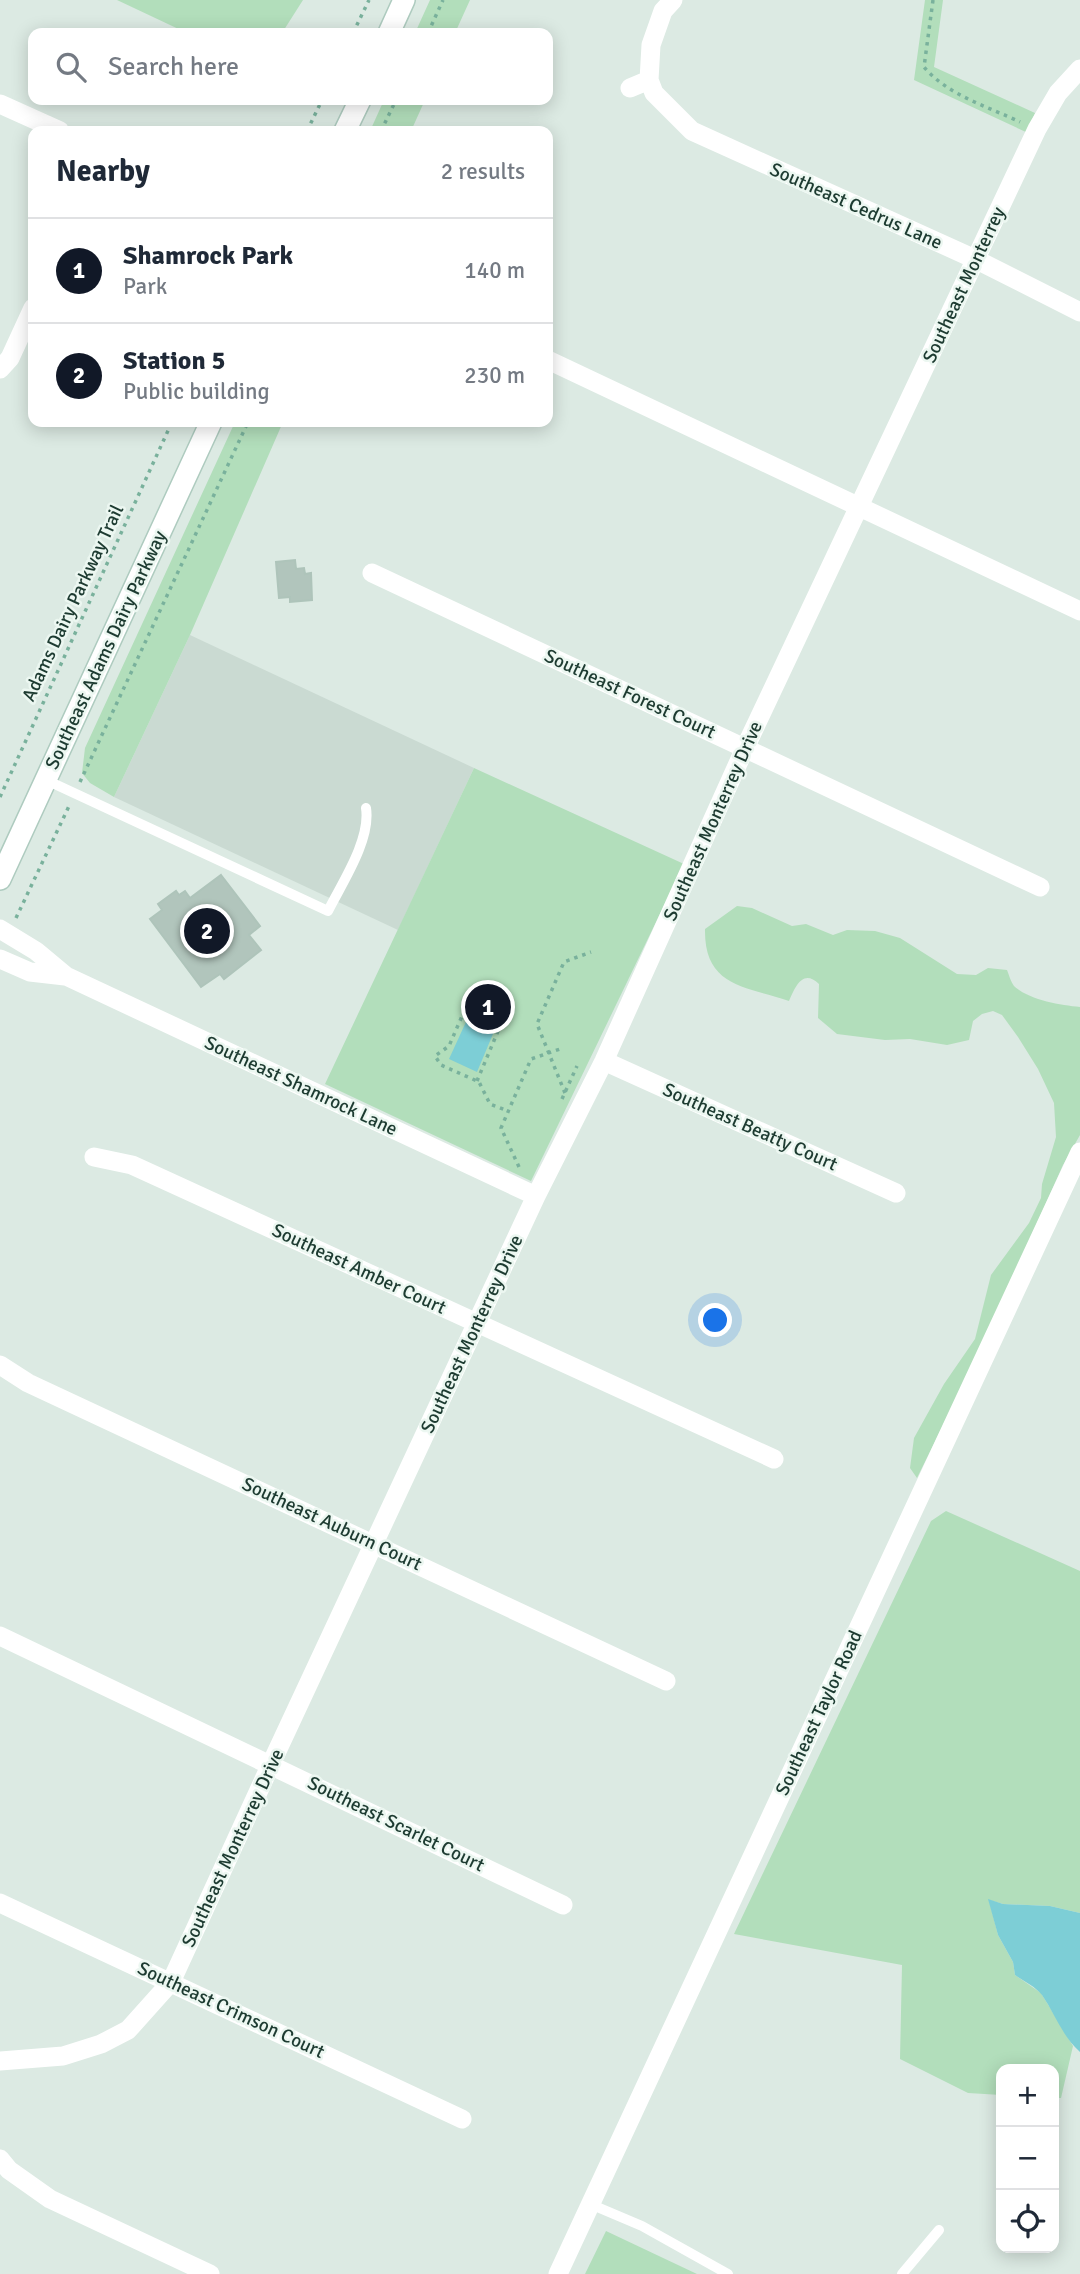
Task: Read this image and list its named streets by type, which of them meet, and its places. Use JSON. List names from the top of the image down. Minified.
{"streets":{"main road":["Southeast Adams Dairy Parkway"],"street":["Southeast Cedrus Lane","Southeast Monterrey","Southeast Forest Court","Southeast Monterrey Drive","Southeast Shamrock Lane","Southeast Beatty Court","Southeast Amber Court","Southeast Auburn Court","Southeast Taylor Road","Southeast Scarlet Court","Southeast Crimson Court"],"path":["Adams Dairy Parkway Trail"]},"crossings":[["Southeast Cedrus Lane","Southeast Monterrey"],["Southeast Monterrey","Southeast Monterrey Drive"],["Southeast Forest Court","Southeast Monterrey Drive"],["Southeast Monterrey Drive","Southeast Shamrock Lane"],["Southeast Monterrey Drive","Southeast Beatty Court"],["Southeast Monterrey Drive","Southeast Amber Court"],["Southeast Monterrey Drive","Southeast Auburn Court"],["Southeast Monterrey Drive","Southeast Scarlet Court"],["Southeast Monterrey Drive","Southeast Crimson Court"]],"page":{"search":"Search here","heading":["Nearby","2 results"],"list":[{"mark":"1","name":"Shamrock Park","note":"Park","value":"140 m"},{"mark":"2","name":"Station 5","note":"Public building","value":"230 m"}],"pins":["2","1"],"map_buttons":["+","−"]}}
